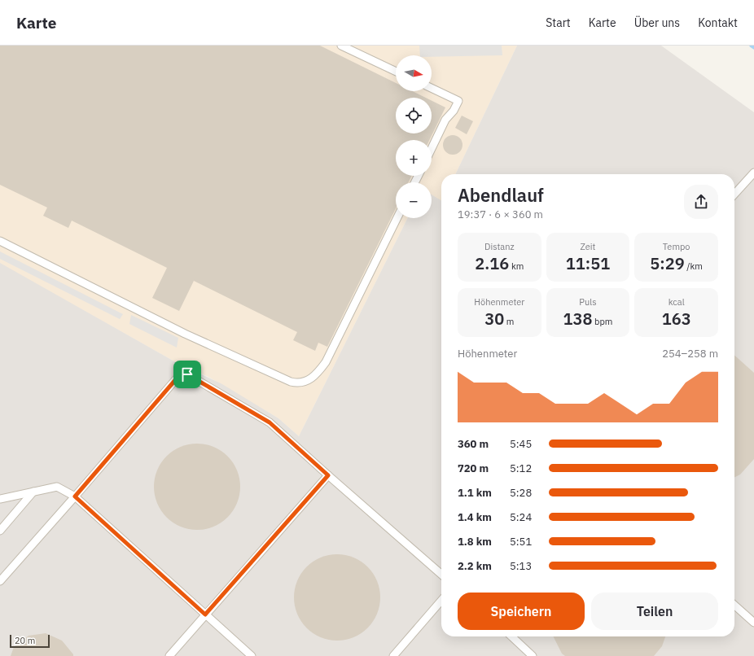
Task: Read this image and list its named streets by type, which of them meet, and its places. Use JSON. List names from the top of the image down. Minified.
{"scale_bar":"20 m","north":"right","page":{"header":"Karte","nav":["Start","Karte","Über uns","Kontakt"],"map_buttons":["+","−"],"heading":["Abendlauf","19:37 · 6 × 360 m"],"stats":[["Distanz","2.16 km"],["Zeit","11:51"],["Tempo","5:29 /km"],["Höhenmeter","30 m"],["Puls","138 bpm"],["kcal","163"]],"chart":["Höhenmeter","254–258 m"],"list":[{"name":"360 m","note":"5:45"},{"name":"720 m","note":"5:12"},{"name":"1.1 km","note":"5:28"},{"name":"1.4 km","note":"5:24"},{"name":"1.8 km","note":"5:51"},{"name":"2.2 km","note":"5:13"}],"buttons":["Speichern","Teilen"],"scale":"20 m"}}
